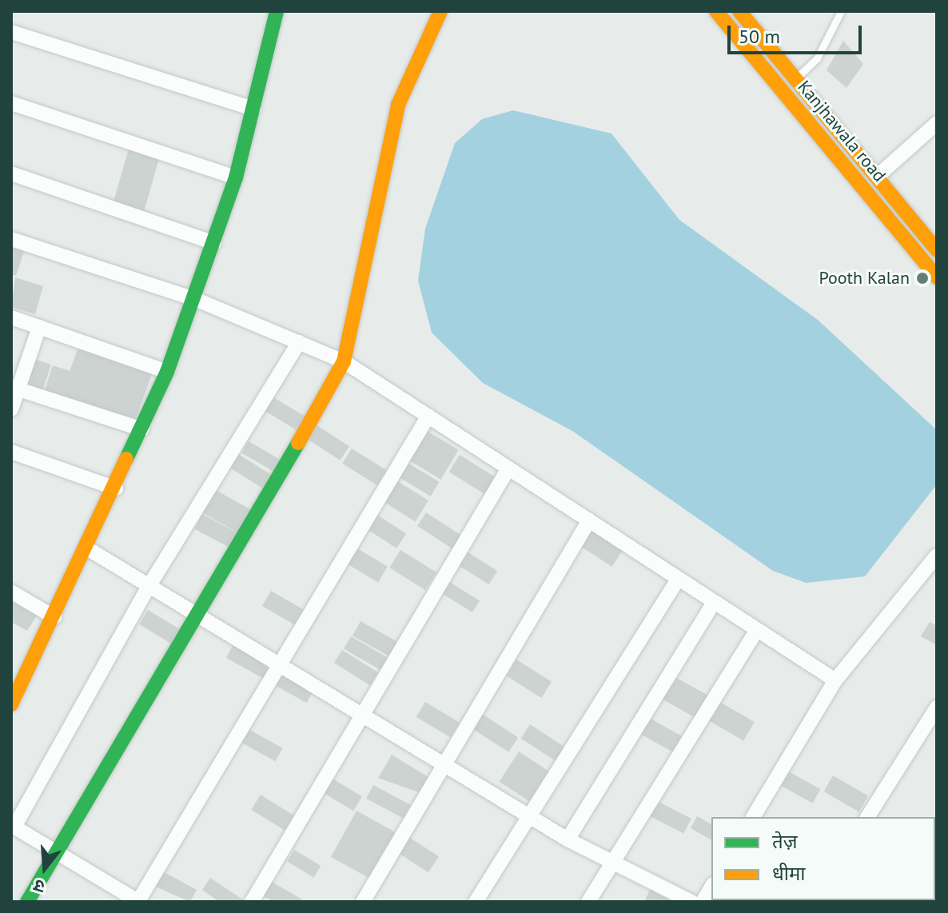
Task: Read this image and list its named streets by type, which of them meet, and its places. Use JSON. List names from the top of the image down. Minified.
{"streets":{"street":["Kanjhawala road"]},"places":["Pooth Kalan"],"legend":["तेज़","धीमा"],"scale_bar":"50 m","north":"bottom"}
